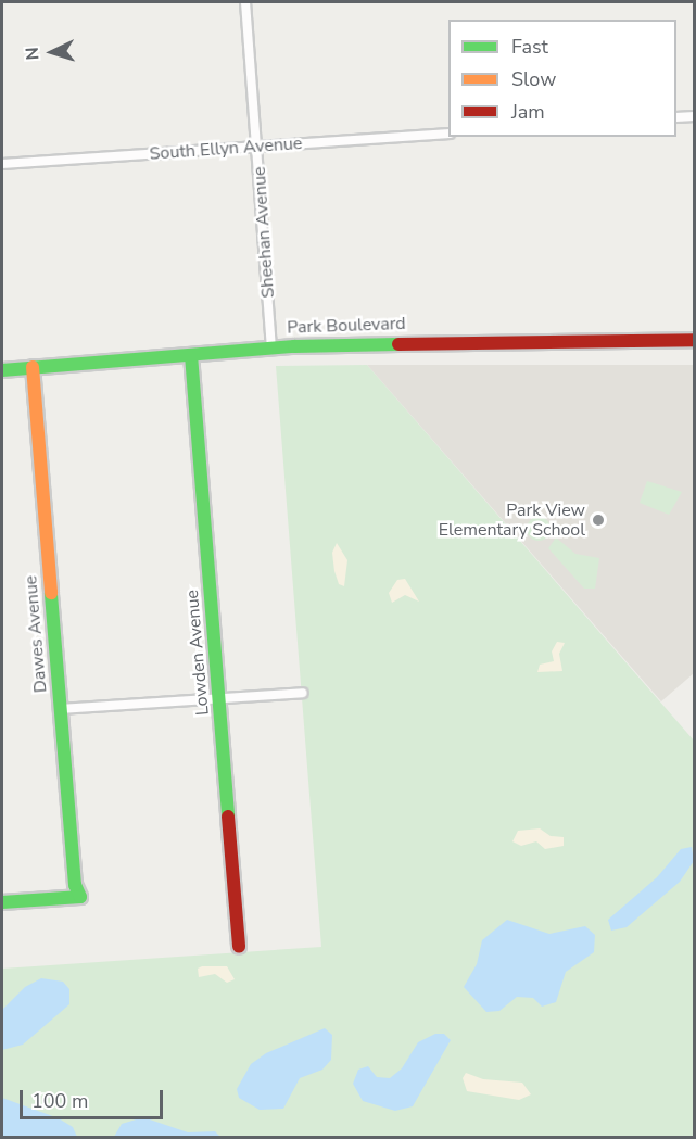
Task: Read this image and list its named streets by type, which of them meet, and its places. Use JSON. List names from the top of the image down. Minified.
{"streets":{"street":["South Ellyn Avenue","Sheehan Avenue","Park Boulevard","Dawes Avenue","Lowden Avenue"]},"crossings":[["South Ellyn Avenue","Sheehan Avenue"],["Sheehan Avenue","Park Boulevard"],["Park Boulevard","Dawes Avenue"],["Park Boulevard","Lowden Avenue"]],"places":["Park View Elementary School"],"legend":["Fast","Slow","Jam"],"scale_bar":"100 m","north":"left"}
